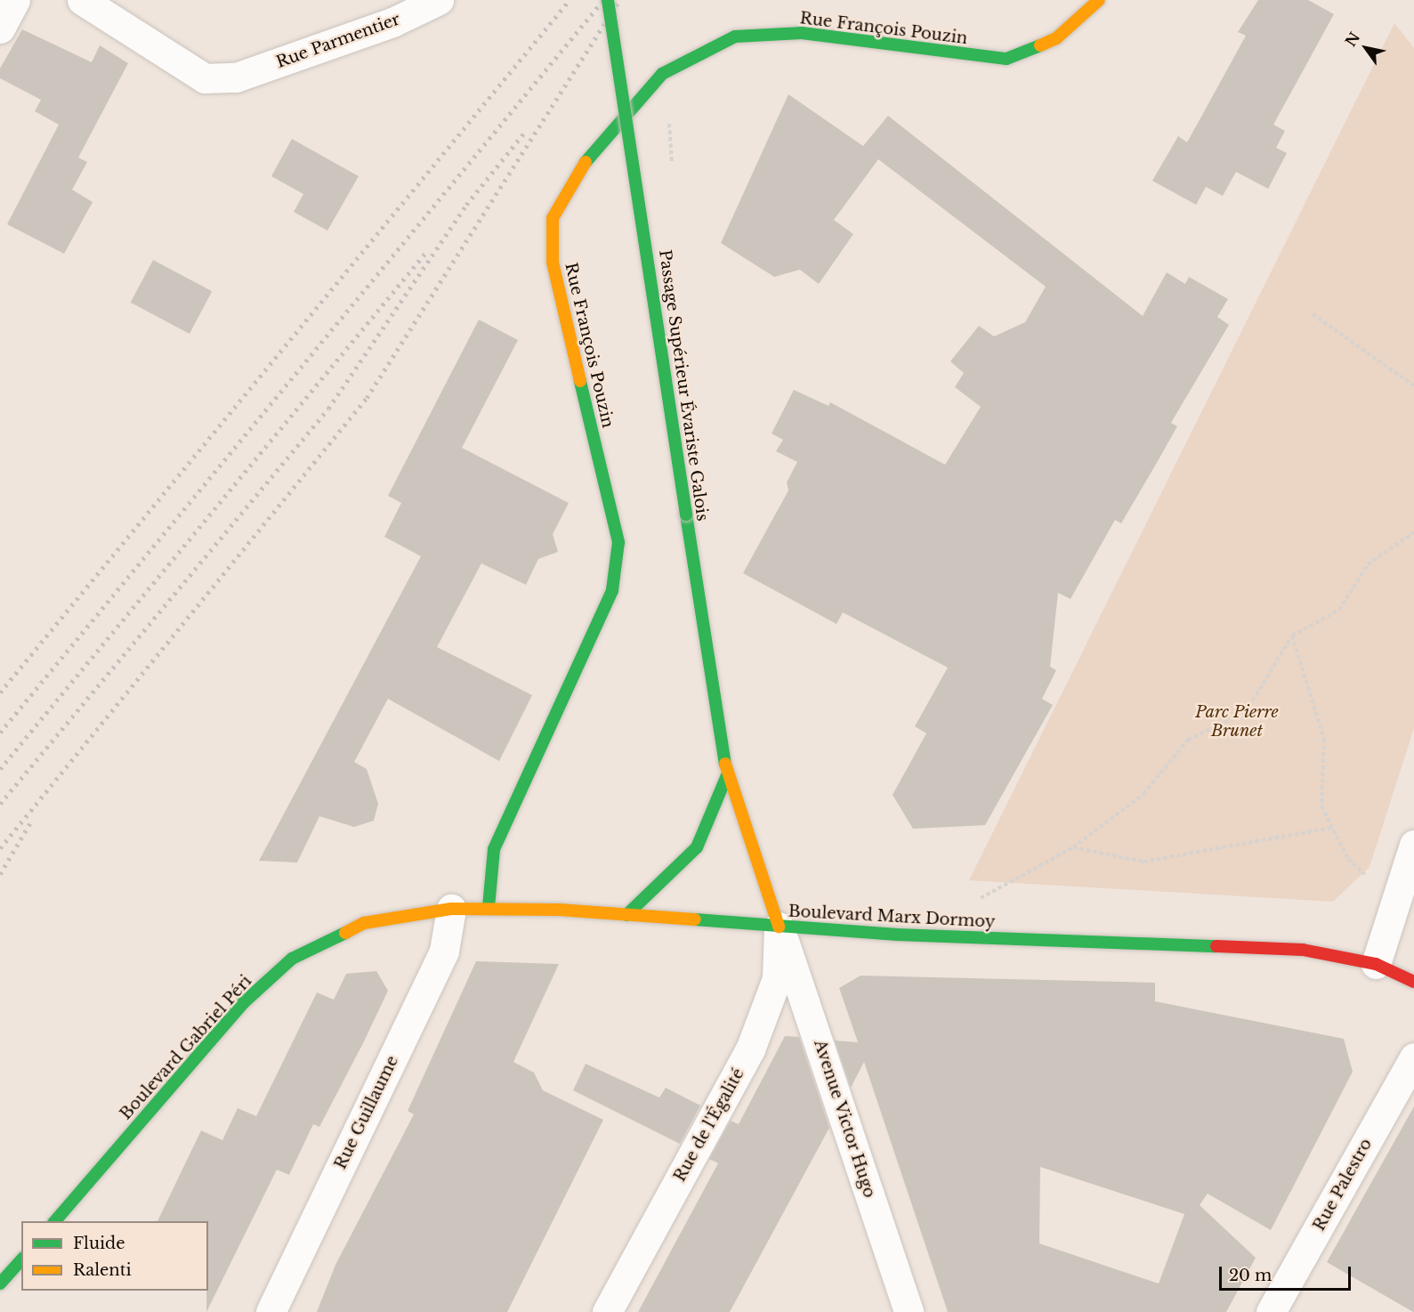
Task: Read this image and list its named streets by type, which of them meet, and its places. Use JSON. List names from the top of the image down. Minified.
{"streets":{"main road":["Rue François Pouzin","Passage Supérieur Évariste Galois","Boulevard Marx Dormoy","Boulevard Gabriel Péri"],"street":["Rue Parmentier","Rue Guillaume","Avenue Victor Hugo","Rue de l'Égalité","Rue Palestro"]},"crossings":[["Rue François Pouzin","Boulevard Marx Dormoy"],["Passage Supérieur Évariste Galois","Boulevard Marx Dormoy"],["Passage Supérieur Évariste Galois","Avenue Victor Hugo"],["Passage Supérieur Évariste Galois","Rue de l'Égalité"],["Boulevard Marx Dormoy","Boulevard Gabriel Péri"],["Boulevard Marx Dormoy","Rue Guillaume"],["Boulevard Marx Dormoy","Avenue Victor Hugo"],["Boulevard Marx Dormoy","Rue de l'Égalité"],["Avenue Victor Hugo","Rue de l'Égalité"]],"parks":["Parc Pierre Brunet"],"legend":["Fluide","Ralenti"],"scale_bar":"20 m","north":"top left"}
